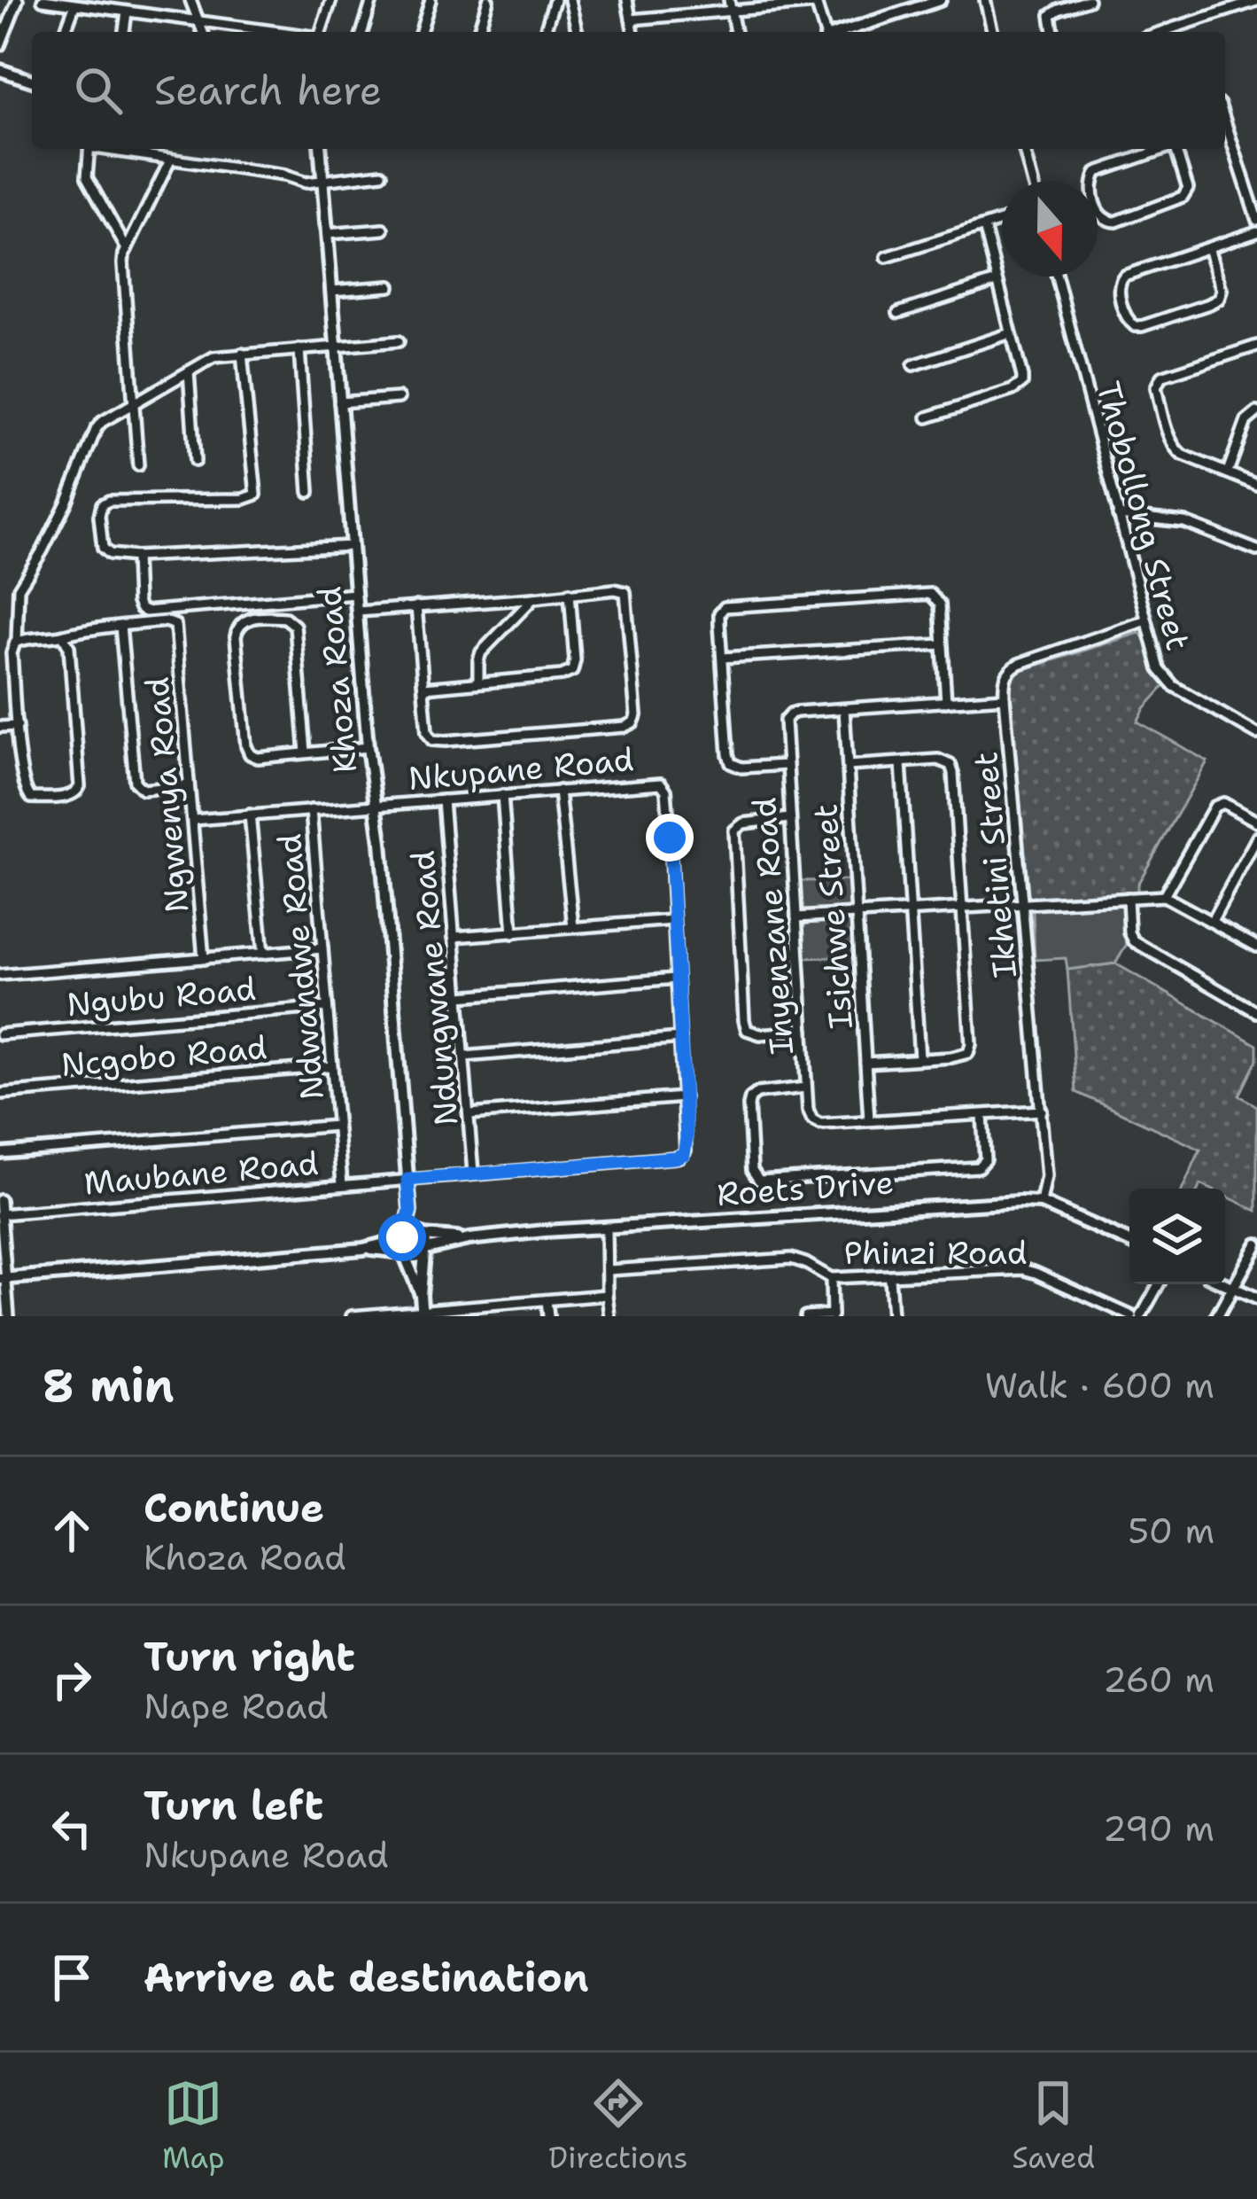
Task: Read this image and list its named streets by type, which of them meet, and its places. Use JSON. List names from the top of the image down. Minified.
{"streets":{"street":["Thobollong Street","Khoza Road","Nkupane Road","Ngwenya Road","Ikhetini Street","Isichwe Street","Inyenzane Road","Ndwandwe Road","Ndungwane Road","Ngubu Road","Ncgobo Road","Maubane Road","Roets Drive","Phinzi Road"]},"crossings":[["Khoza Road","Nkupane Road"],["Khoza Road","Maubane Road"],["Khoza Road","Roets Drive"],["Nkupane Road","Ngwenya Road"],["Nkupane Road","Ndwandwe Road"],["Nkupane Road","Ndungwane Road"],["Nkupane Road","Maubane Road"],["Ikhetini Street","Inyenzane Road"],["Ikhetini Street","Roets Drive"],["Isichwe Street","Inyenzane Road"],["Ndwandwe Road","Ngubu Road"],["Ndwandwe Road","Ncgobo Road"],["Ndwandwe Road","Maubane Road"],["Ndungwane Road","Maubane Road"]],"north":"bottom","page":{"search":"Search here","heading":["8 min","Walk · 600 m"],"list":[["Continue","Khoza Road","50 m"],["Turn right","Nape Road","260 m"],["Turn left","Nkupane Road","290 m"],"Arrive at destination"],"nav":["Map","Directions","Saved"]}}
